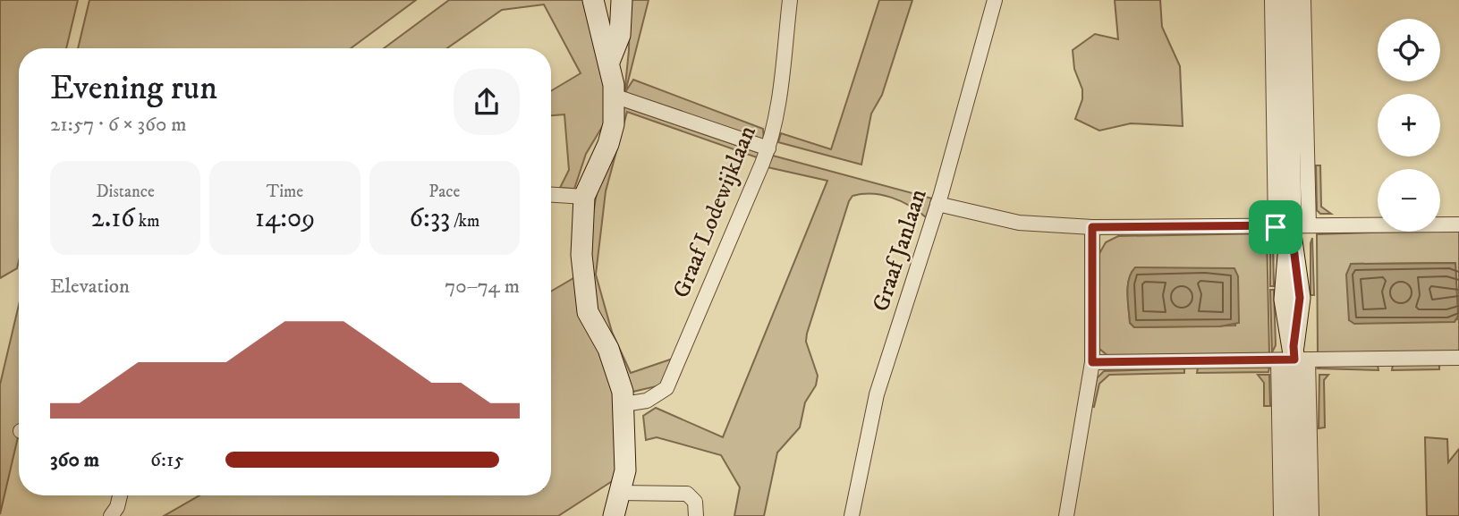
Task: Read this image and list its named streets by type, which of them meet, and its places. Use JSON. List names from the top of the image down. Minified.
{"streets":{"street":["Graaf Lodewijklaan","Graaf Janlaan"]},"page":{"map_buttons":["+","−"],"heading":["Evening run","21:57 · 6 × 360 m"],"stats":[["Distance","2.16 km"],["Time","14:09"],["Pace","6:33 /km"]],"chart":["Elevation","70–74 m"],"list":[{"name":"360 m","note":"6:15"}]}}
